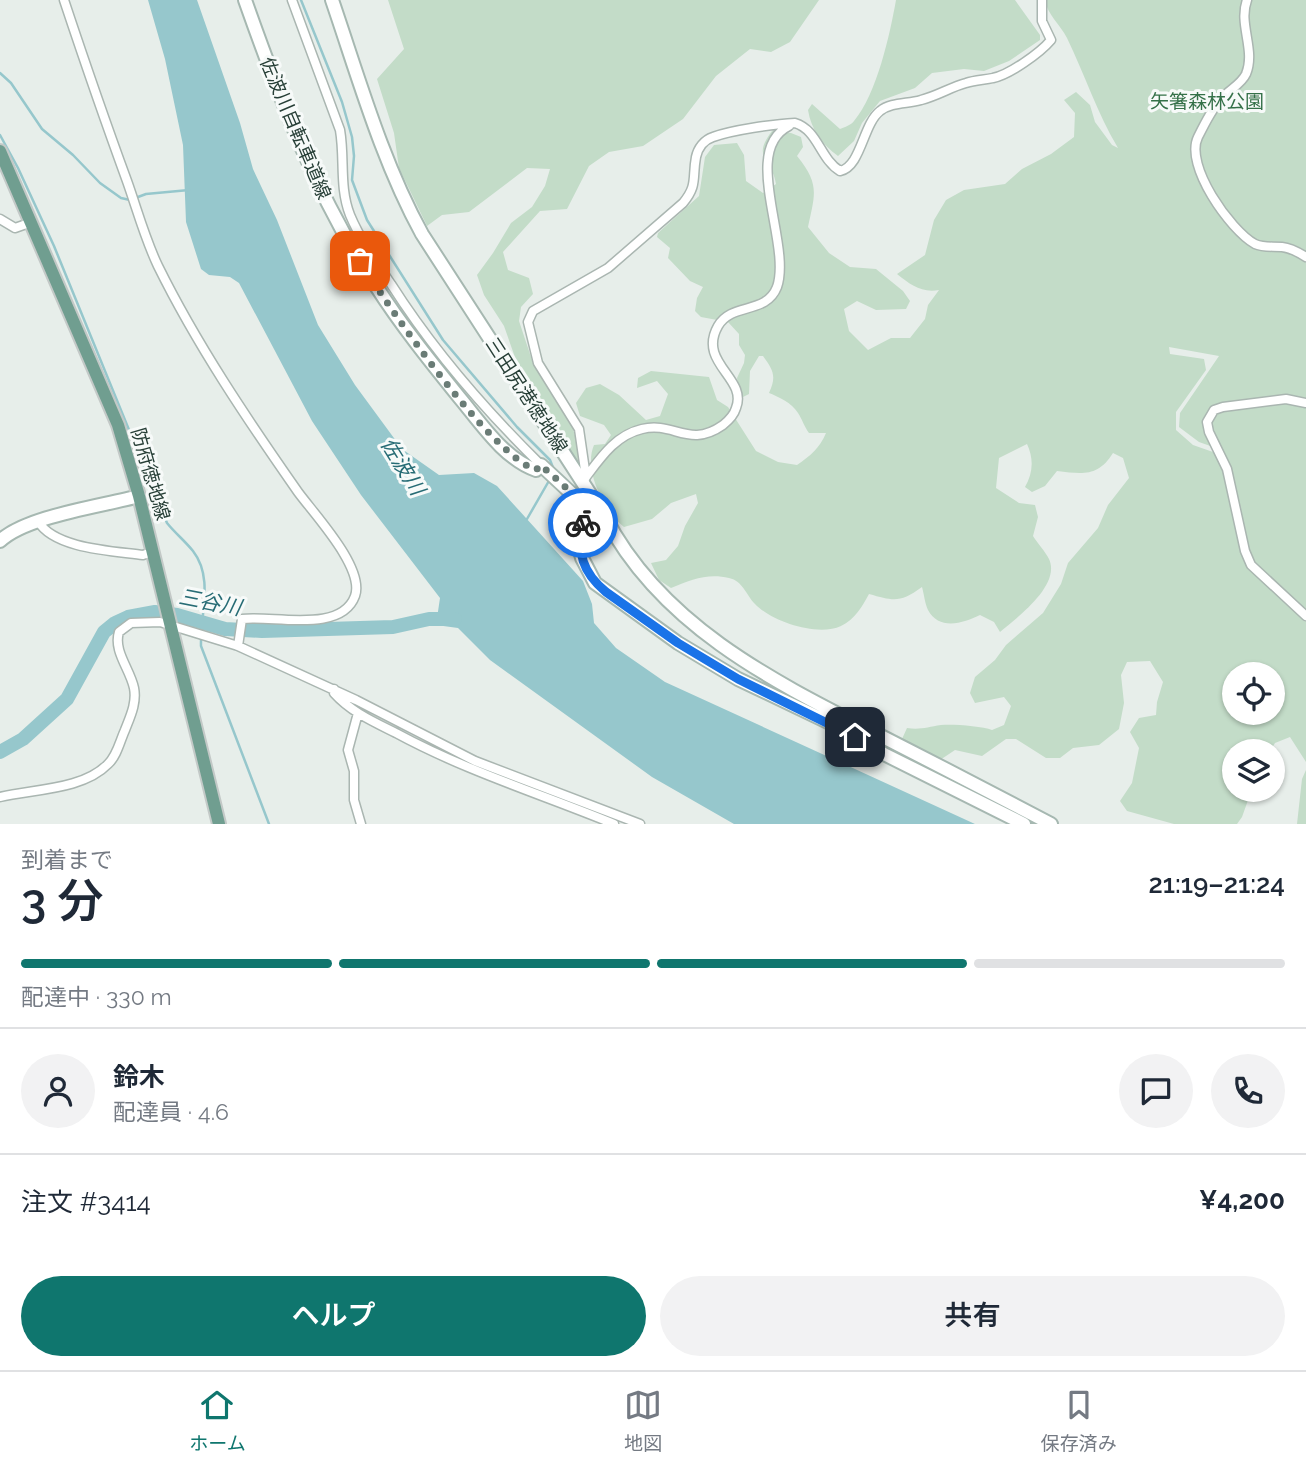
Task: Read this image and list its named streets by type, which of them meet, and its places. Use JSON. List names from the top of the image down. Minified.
{"streets":{"main road":["佐波川自転車道線","三田尻港徳地線","防府徳地線"]},"water":["佐波川","三谷川"],"parks":["矢箸森林公園"],"page":{"heading":["3 分","到着まで","21:19–21:24"],"panel":["鈴木","配達員 · 4.6","注文 #3414","¥4,200"],"bar":"配達中 · 330 m","buttons":["ヘルプ","共有"],"tabs":["ホーム","地図","保存済み"]}}
